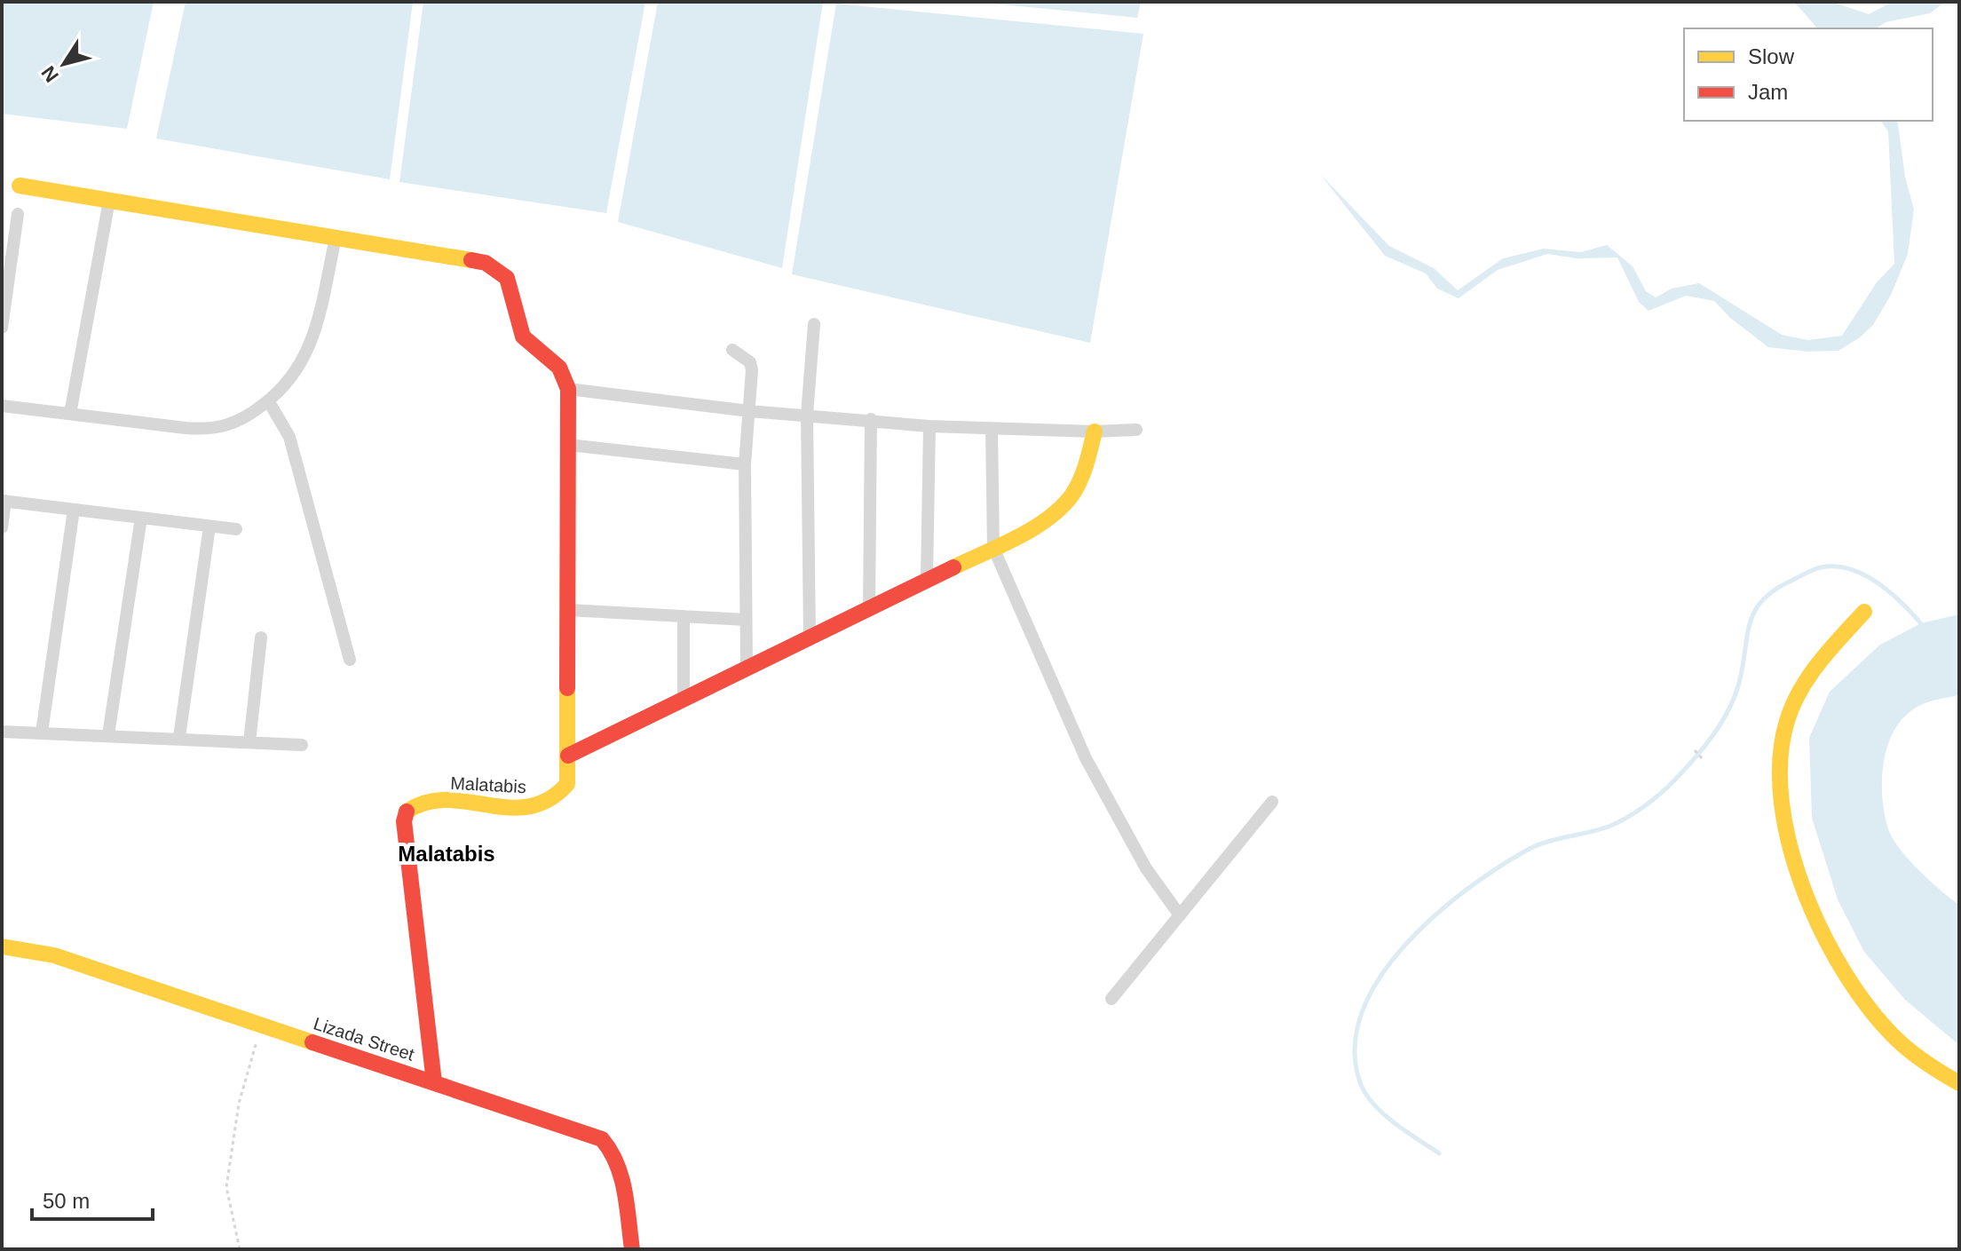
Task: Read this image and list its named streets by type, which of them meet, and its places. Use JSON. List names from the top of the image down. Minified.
{"streets":{"street":["Malatabis","Lizada Street"]},"crossings":[["Malatabis","Lizada Street"]],"districts":["Malatabis"],"legend":["Slow","Jam"],"scale_bar":"50 m","north":"bottom left"}
